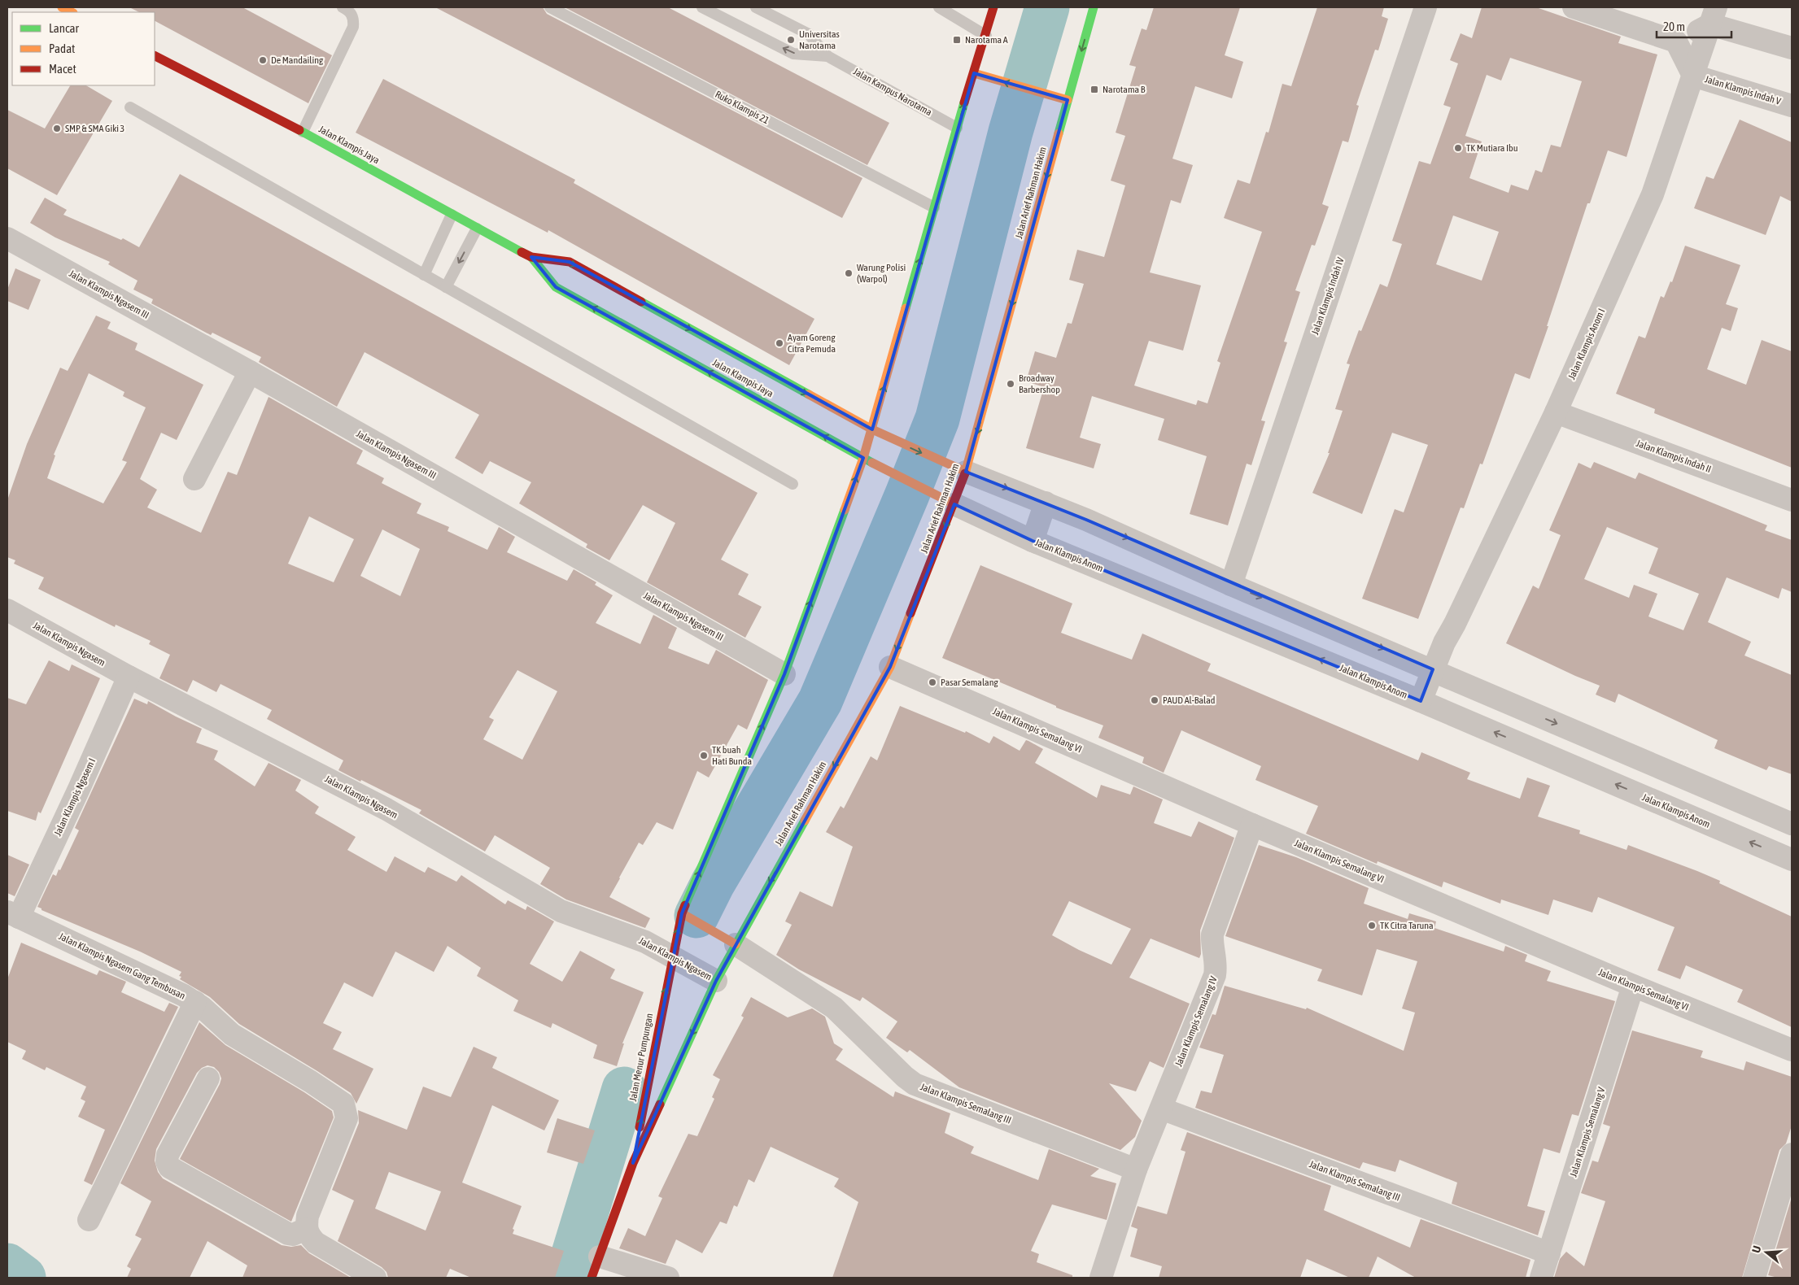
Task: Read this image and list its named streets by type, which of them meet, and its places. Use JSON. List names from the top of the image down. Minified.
{"streets":{"street":["Jalan Klampis Indah V","Jalan Klampis Jaya","Jalan Arief Rahman Hakim","Jalan Klampis Ngasem III","Jalan Klampis Indah IV","Jalan Klampis Anom I","Jalan Klampis Indah II","Jalan Klampis Anom","Jalan Klampis Ngasem","Jalan Klampis Semalang VI","Jalan Klampis Ngasem I","Jalan Klampis Ngasem Gang Tembusan","Jalan Klampis Semalang IV","Jalan Menur Pumpungan","Jalan Klampis Semalang III","Jalan Klampis Semalang V"],"lane":["Jalan Kampus Narotama","Ruko Klampis 21"]},"crossings":[["Jalan Klampis Indah V","Jalan Klampis Anom I"],["Jalan Klampis Jaya","Jalan Arief Rahman Hakim"],["Jalan Klampis Jaya","Jalan Klampis Anom"],["Jalan Arief Rahman Hakim","Jalan Klampis Anom"],["Jalan Arief Rahman Hakim","Jalan Klampis Ngasem"],["Jalan Arief Rahman Hakim","Jalan Klampis Semalang VI"],["Jalan Arief Rahman Hakim","Jalan Menur Pumpungan"],["Jalan Arief Rahman Hakim","Jalan Klampis Semalang III"],["Jalan Klampis Anom I","Jalan Klampis Indah II"],["Jalan Klampis Anom I","Jalan Klampis Anom"],["Jalan Klampis Ngasem","Jalan Klampis Ngasem I"],["Jalan Klampis Ngasem","Jalan Menur Pumpungan"],["Jalan Klampis Semalang VI","Jalan Klampis Semalang IV"],["Jalan Klampis Semalang VI","Jalan Klampis Semalang V"],["Jalan Klampis Ngasem I","Jalan Klampis Ngasem Gang Tembusan"],["Jalan Klampis Semalang IV","Jalan Klampis Semalang III"],["Jalan Klampis Semalang III","Jalan Klampis Semalang V"]],"one_way":["Jalan Arief Rahman Hakim"],"places":{"other":["Universitas Narotama","De Mandailing","SMP & SMA Giki 3","TK Mutiara Ibu","Warung Polisi (Warpol)","Ayam Goreng Citra Pemuda","Broadway Barbershop","Pasar Semalang","PAUD Al-Balad","TK buah Hati Bunda","TK Citra Taruna"],"transit":["Narotama A","Narotama B"]},"legend":["Lancar","Padat","Macet"],"scale_bar":"20 m","north":"left"}
